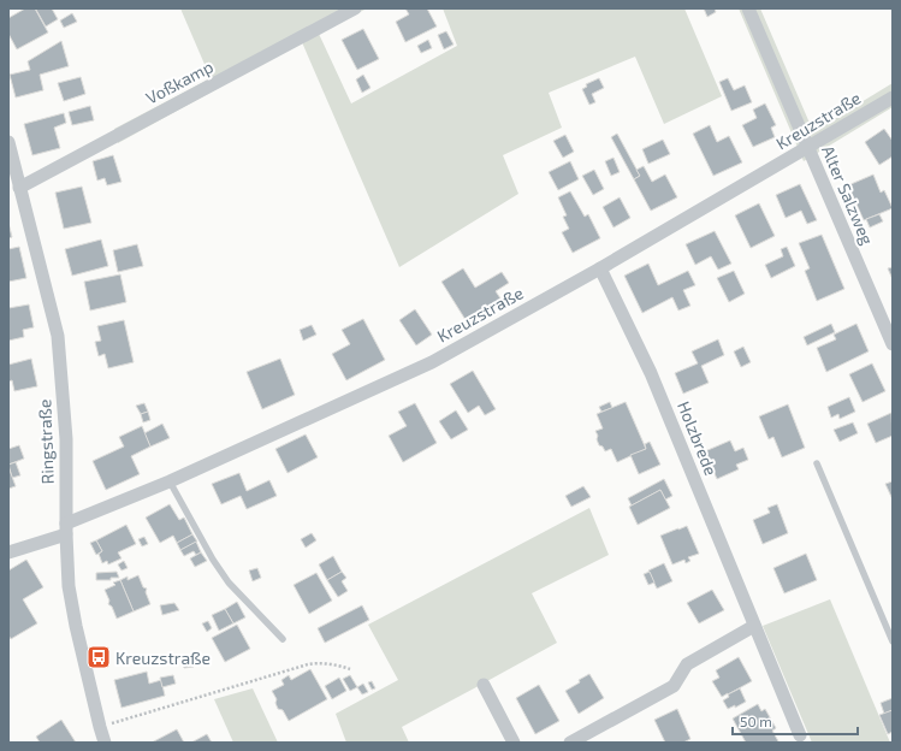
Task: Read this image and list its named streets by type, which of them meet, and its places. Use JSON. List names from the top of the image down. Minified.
{"streets":{"street":["Voßkamp","Kreuzstraße","Alter Salzweg","Holzbrede","Ringstraße"]},"crossings":[["Voßkamp","Ringstraße"],["Kreuzstraße","Alter Salzweg"],["Kreuzstraße","Holzbrede"],["Kreuzstraße","Ringstraße"]],"places":{"bus stop":["Kreuzstraße"]},"scale_bar":"50 m"}
